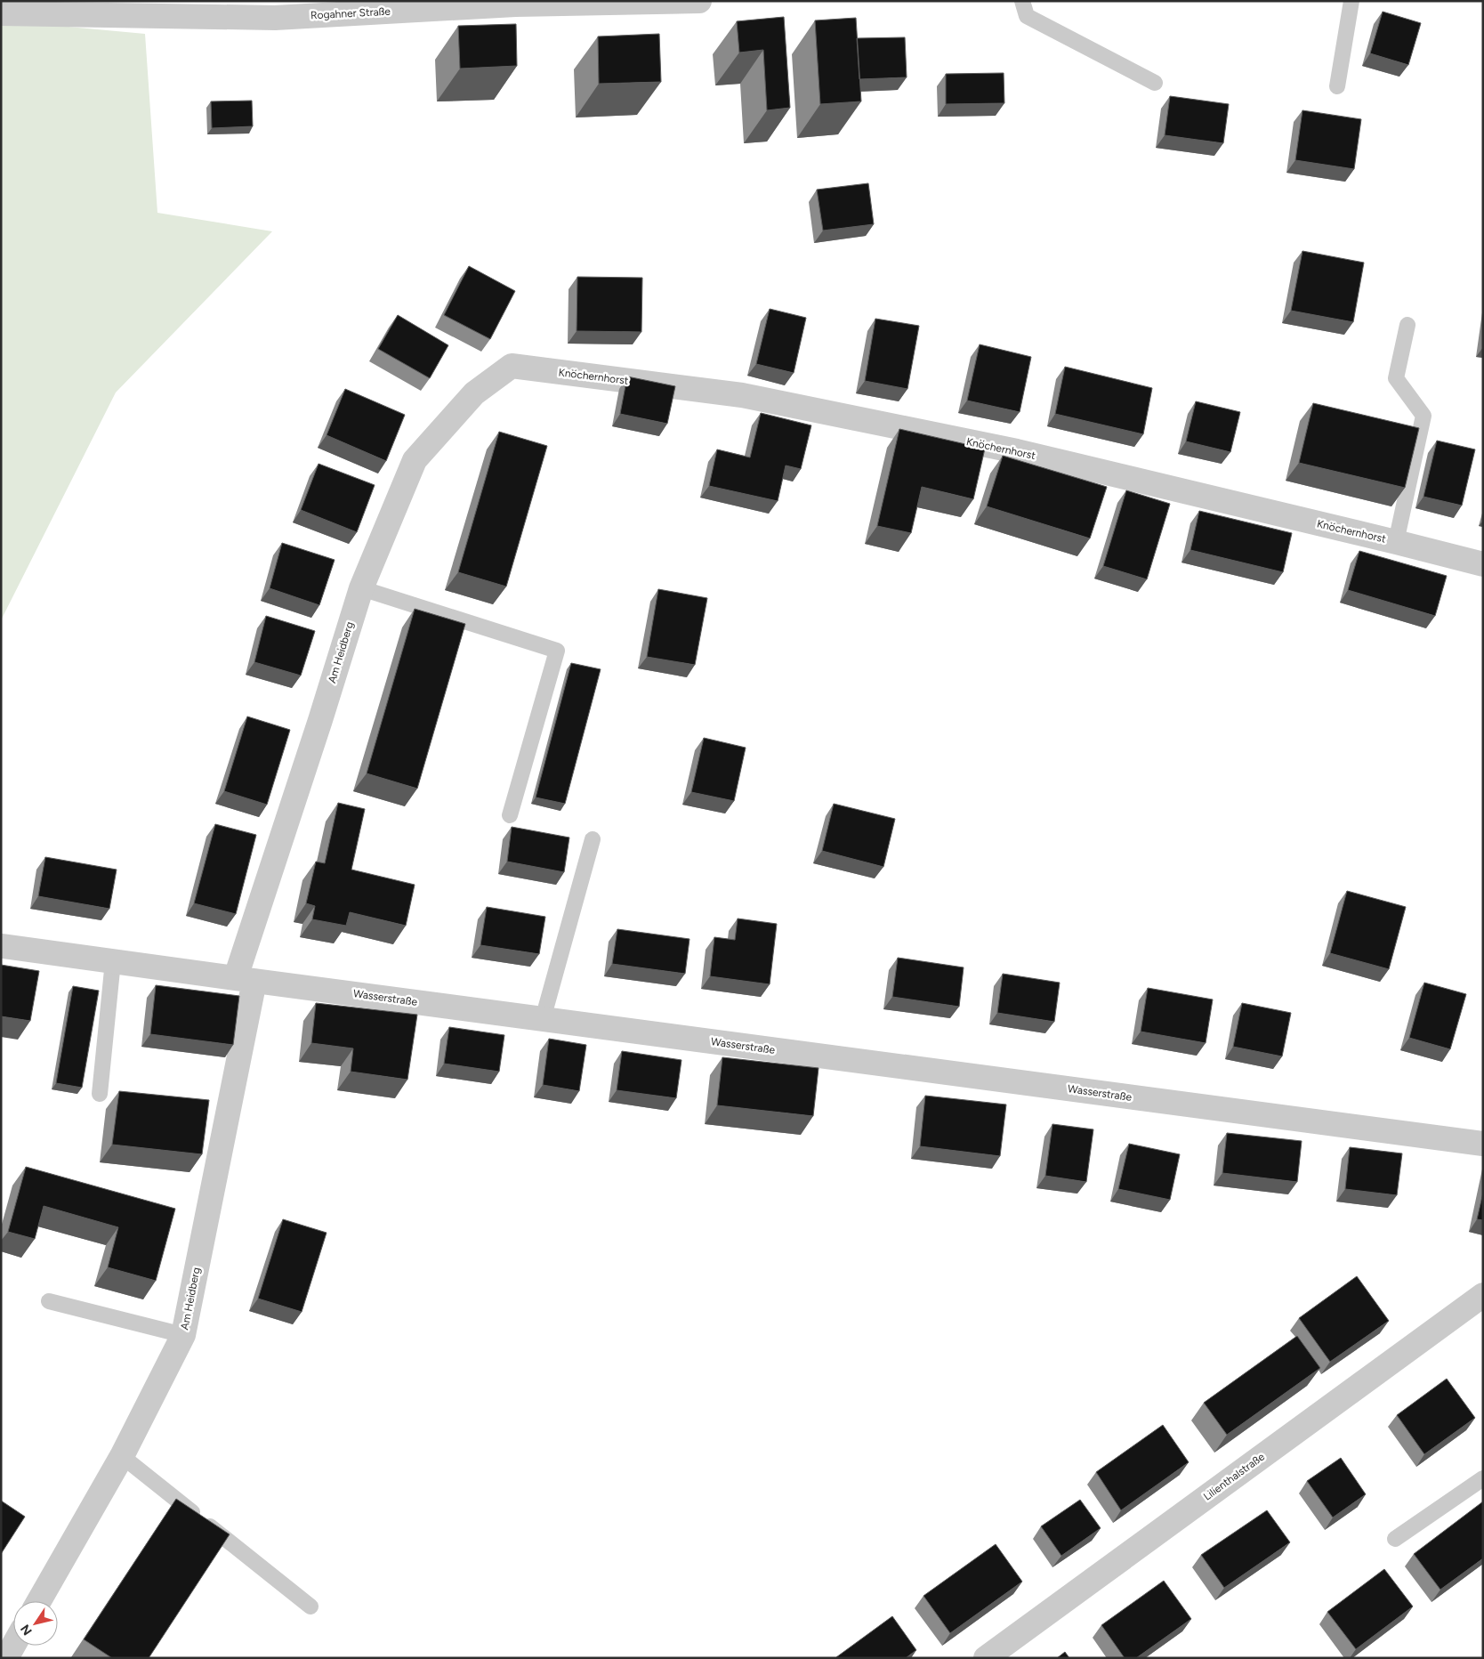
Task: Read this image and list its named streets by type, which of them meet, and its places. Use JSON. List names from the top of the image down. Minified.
{"streets":{"street":["Rogahner Straße","Knöchernhorst","Am Heidberg","Wasserstraße","Lilienthalstraße"]},"crossings":[["Knöchernhorst","Am Heidberg"],["Am Heidberg","Wasserstraße"]],"north":"bottom left"}
